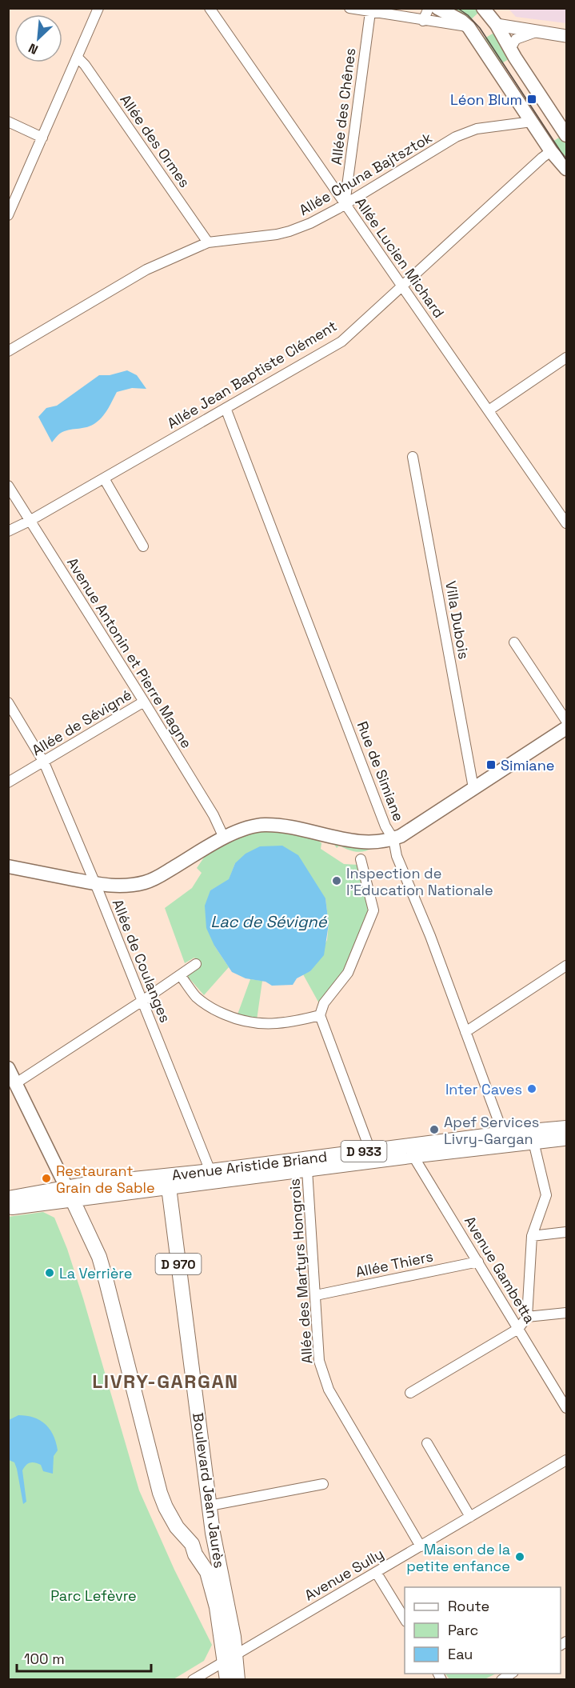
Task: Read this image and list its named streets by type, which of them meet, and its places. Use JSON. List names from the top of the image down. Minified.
{"streets":{"main road":["D 933","Avenue Aristide Briand","D 970","Boulevard Jean Jaurès"],"street":["Allée des Chênes","Allée des Ormes","Allée Chuna Bajtsztok","Allée Lucien Michard","Allée Jean Baptiste Clément","Villa Dubois","Avenue Antonin et Pierre Magne","Allée de Sévigné","Rue de Simiane","Allée de Coulanges","Allée Thiers","Avenue Gambetta","Allée des Martyrs Hongrois","Avenue Sully"]},"crossings":[["Allée des Chênes","Allée Chuna Bajtsztok"],["Allée des Chênes","Allée Lucien Michard"],["Allée des Ormes","Allée Chuna Bajtsztok"],["Allée Chuna Bajtsztok","Allée Lucien Michard"],["Allée Lucien Michard","Allée Jean Baptiste Clément"],["Allée Jean Baptiste Clément","Avenue Antonin et Pierre Magne"],["Allée Jean Baptiste Clément","Rue de Simiane"],["Avenue Antonin et Pierre Magne","Allée de Sévigné"],["Allée de Sévigné","Allée de Coulanges"],["Rue de Simiane","Avenue Aristide Briand"],["Allée de Coulanges","Avenue Aristide Briand"],["D 933","Avenue Aristide Briand"],["D 933","D 970"],["Avenue Aristide Briand","D 970"],["Avenue Aristide Briand","Avenue Gambetta"],["Avenue Aristide Briand","Allée des Martyrs Hongrois"],["Avenue Aristide Briand","Boulevard Jean Jaurès"],["D 970","Boulevard Jean Jaurès"],["D 970","Avenue Sully"],["Allée Thiers","Avenue Gambetta"],["Allée Thiers","Allée des Martyrs Hongrois"],["Allée des Martyrs Hongrois","Avenue Sully"],["Boulevard Jean Jaurès","Avenue Sully"]],"districts":["LIVRY-GARGAN"],"water":["Lac de Sévigné"],"parks":["Parc Lefèvre"],"places":{"transit":["Léon Blum","Simiane"],"other":["Inspection de l'Education Nationale","Inter Caves","Apef Services Livry-Gargan","Restaurant Grain de Sable","La Verrière","Maison de la petite enfance"]},"legend":["Route","Parc","Eau"],"scale_bar":"100 m","north":"bottom left"}
